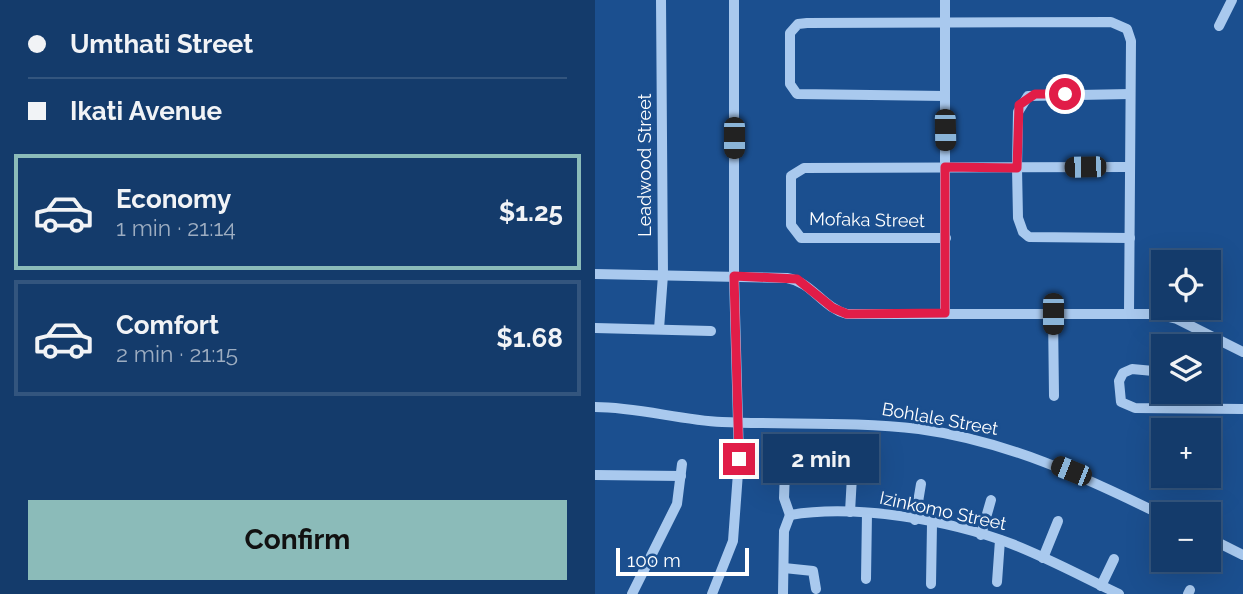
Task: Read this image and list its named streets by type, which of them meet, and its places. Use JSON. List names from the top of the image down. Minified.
{"streets":{"street":["Leadwood Street","Mofaka Street","Bohlale Street","Izinkomo Street"]},"scale_bar":"100 m","page":{"banner":["Umthati Street","Ikati Avenue"],"list":[{"name":"Economy","note":"1 min · 21:14","value":"$1.25"},{"name":"Comfort","note":"2 min · 21:15","value":"$1.68"}],"map_buttons":["+","−"],"bubble":"2 min","buttons":"Confirm","scale":"100 m"}}
